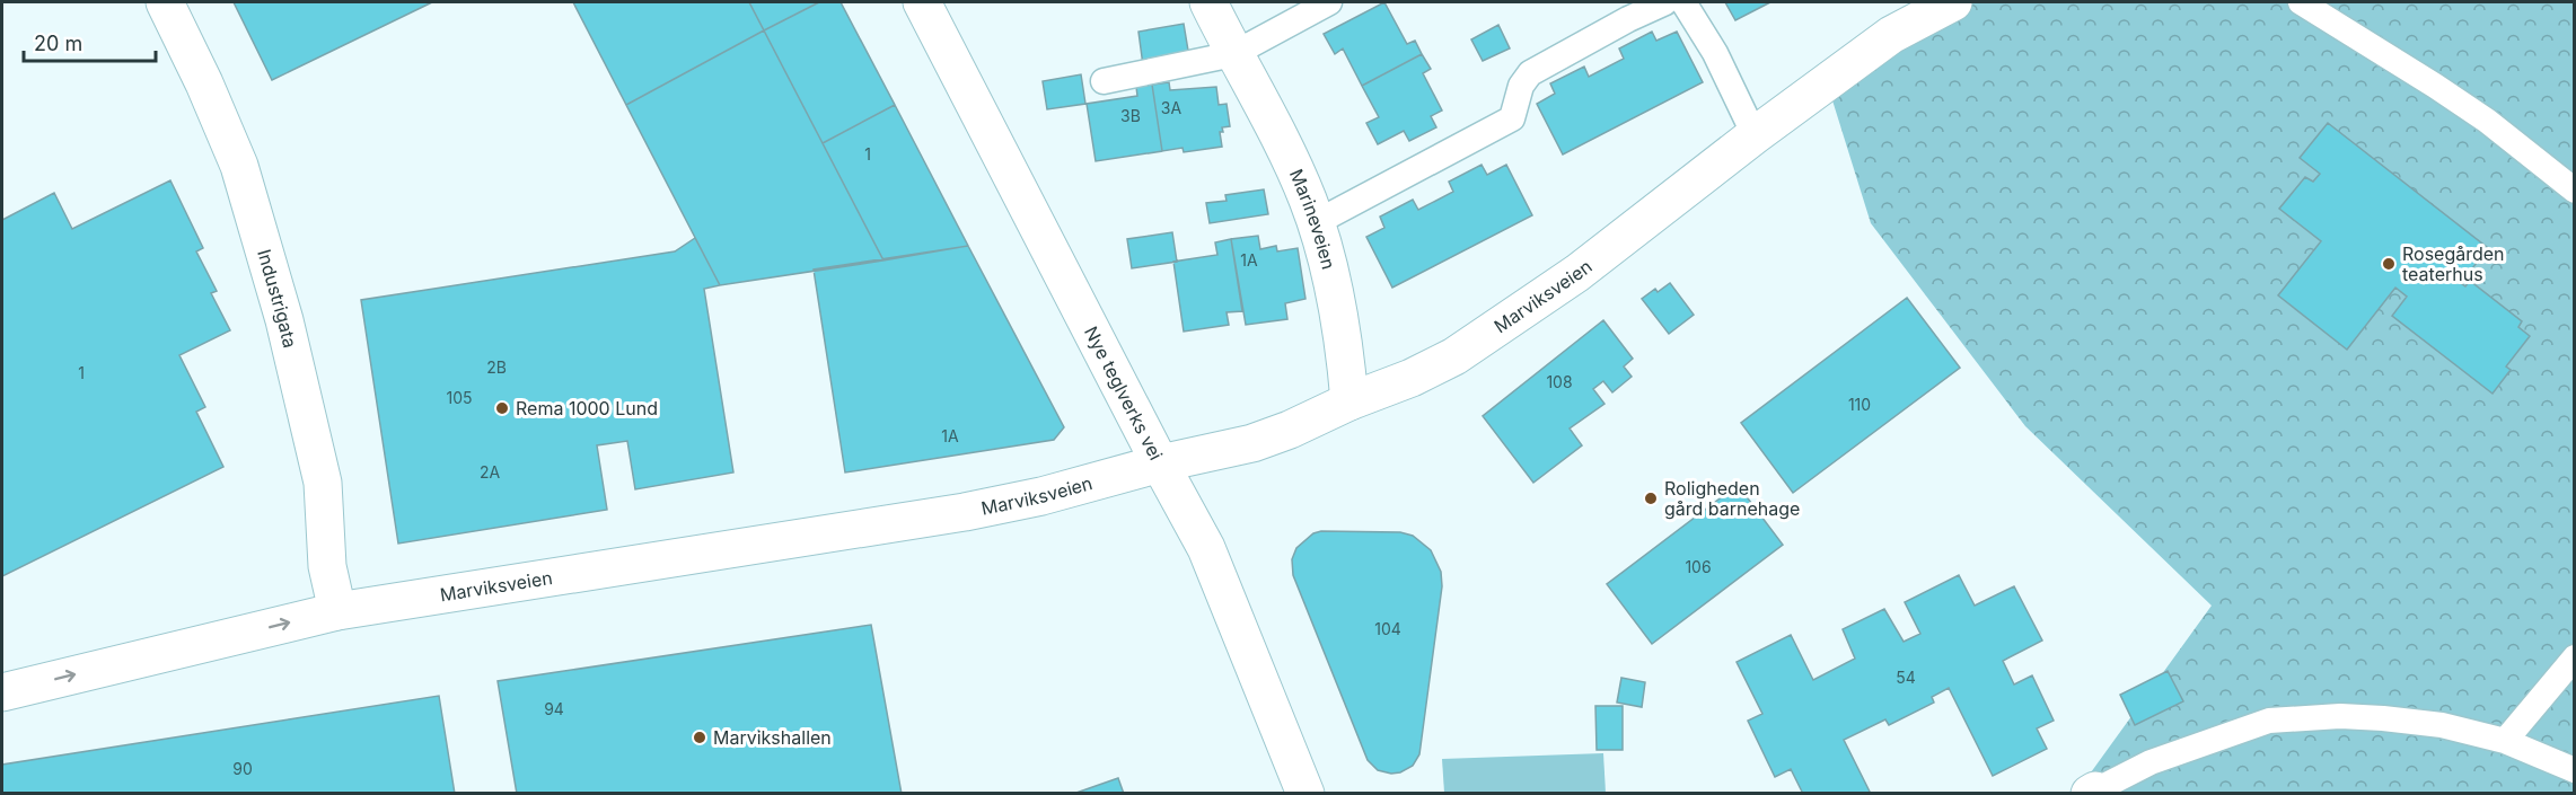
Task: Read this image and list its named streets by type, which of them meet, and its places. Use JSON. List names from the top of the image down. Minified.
{"streets":{"street":["Marineveien","Marviksveien","Industrigata","Nye teglverks vei"]},"crossings":[["Marineveien","Marviksveien"],["Marviksveien","Industrigata"],["Marviksveien","Nye teglverks vei"]],"places":["Rosegården teaterhus","Rema 1000 Lund","Roligheden gård barnehage","Marvikshallen"],"house_numbers":["3A","3B","1","1A","2B","1","108","105","110","1A","2A","106","104","54","94","90"],"scale_bar":"20 m"}
